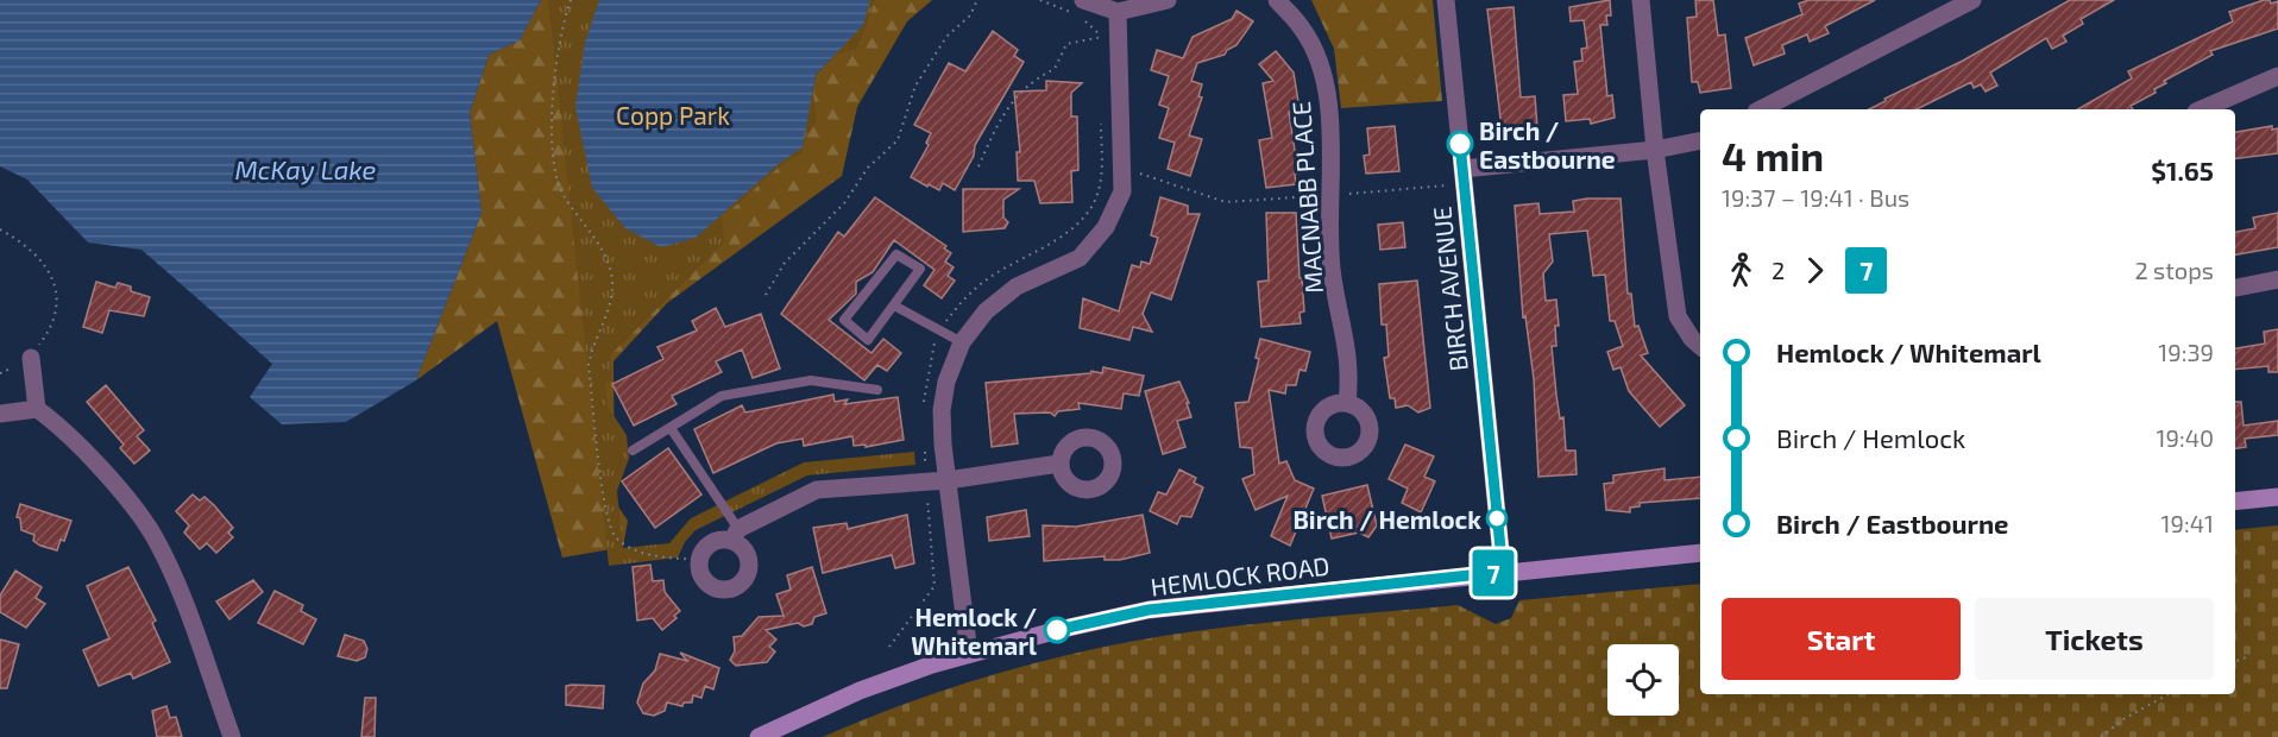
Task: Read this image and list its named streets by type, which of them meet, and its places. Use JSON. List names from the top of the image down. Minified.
{"streets":{"main road":["HEMLOCK ROAD"],"street":["MACNABB PLACE","BIRCH AVENUE"]},"crossings":[["BIRCH AVENUE","HEMLOCK ROAD"]],"water":["McKay Lake"],"parks":["Copp Park"],"places":["Birch / Eastbourne","Birch / Hemlock","Hemlock / Whitemarl"],"lines":["bus line 7"],"page":{"on_map":"7","heading":["4 min","19:37 – 19:41 · Bus","$1.65"],"legs":["2","7","2 stops"],"list":[{"name":"Hemlock / Whitemarl","value":"19:39"},{"name":"Birch / Hemlock","value":"19:40"},{"name":"Birch / Eastbourne","value":"19:41"}],"buttons":["Start","Tickets"]}}
